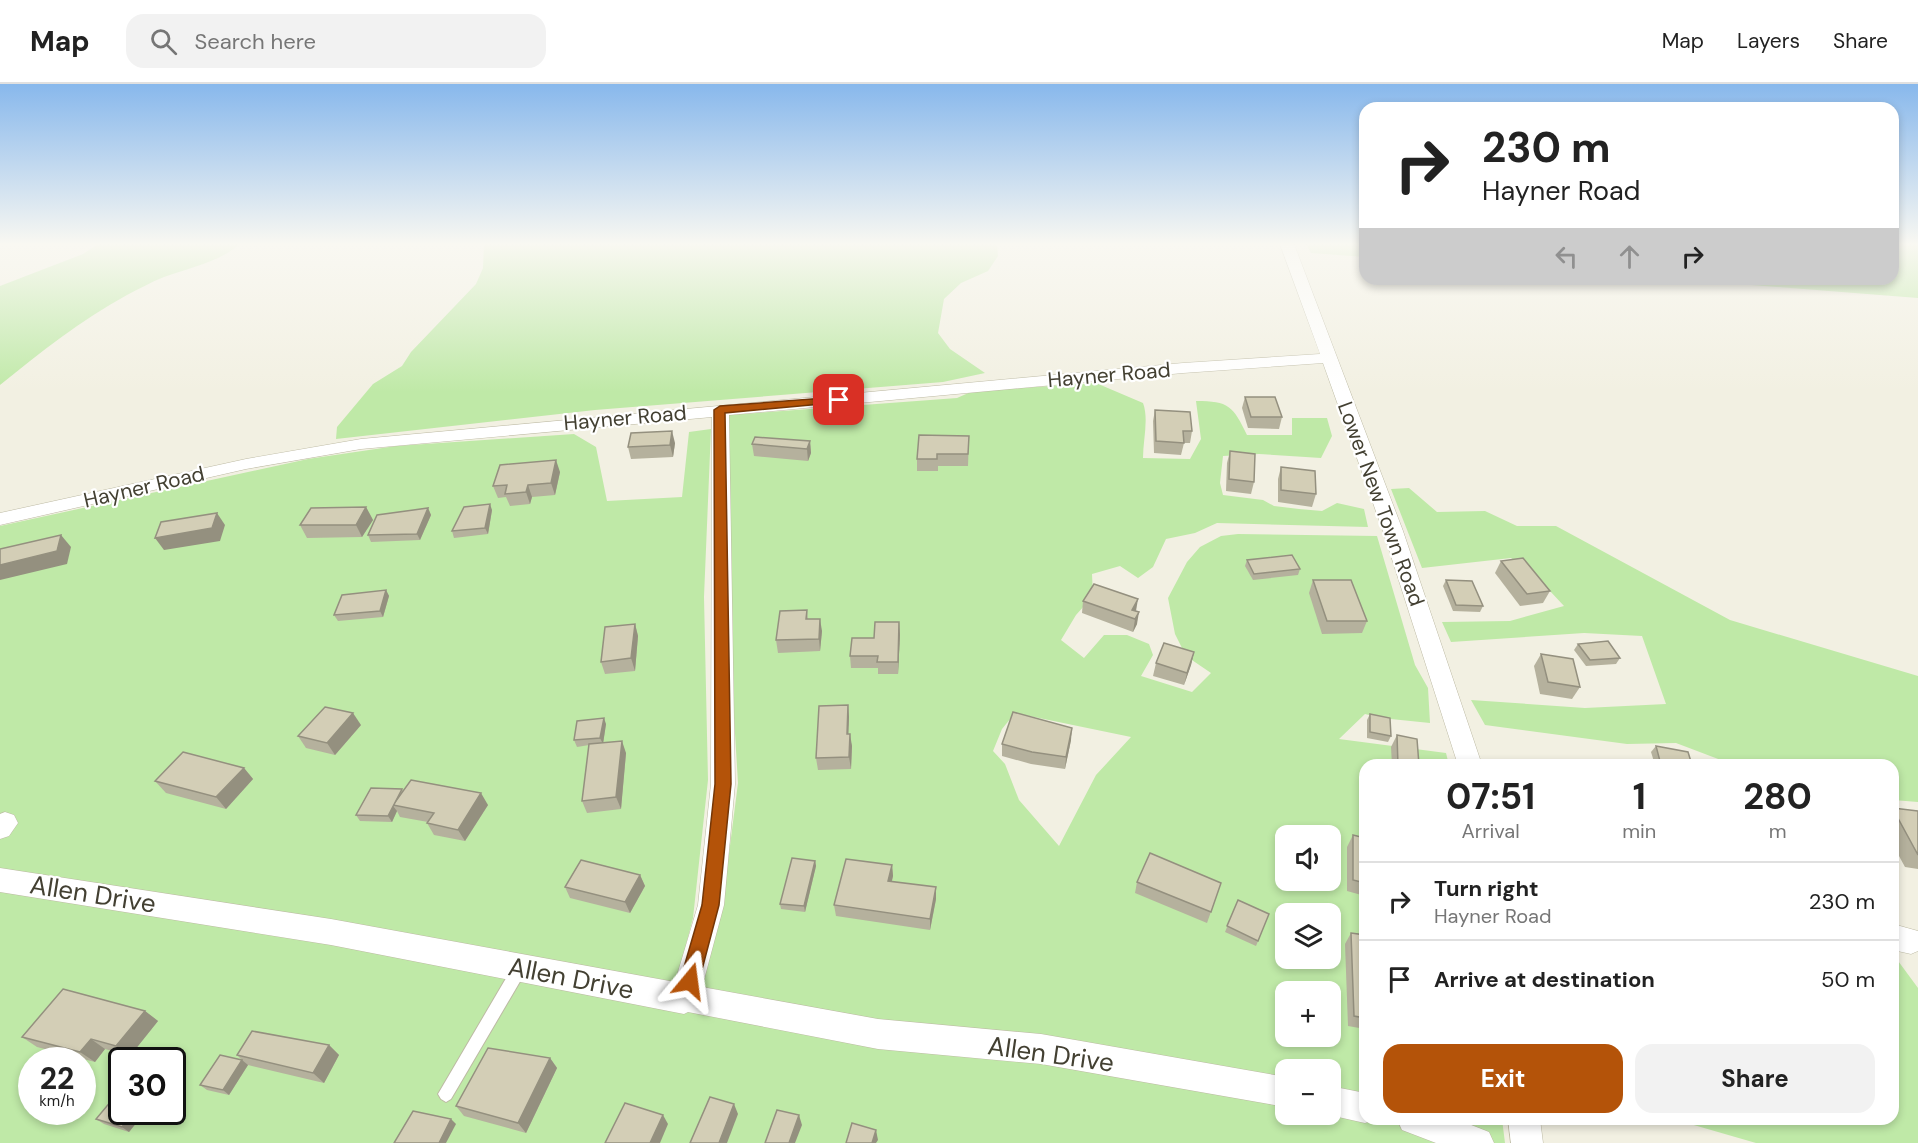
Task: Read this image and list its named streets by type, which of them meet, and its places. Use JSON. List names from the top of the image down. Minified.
{"streets":{"street":["Hayner Road","Lower New Town Road","Allen Drive"]},"crossings":[["Hayner Road","Lower New Town Road"]],"page":{"header":"Map","search":"Search here","nav":["Map","Layers","Share"],"turn":["230 m","Hayner Road"],"eta":["07:51","Arrival","1","min","280","m"],"map_buttons":["+","−"],"list":[{"name":"Turn right","note":"Hayner Road","value":"230 m"},{"name":"Arrive at destination","value":"50 m"}],"buttons":["Exit","Share"],"speed":"22 km/h","limit":"30"}}
